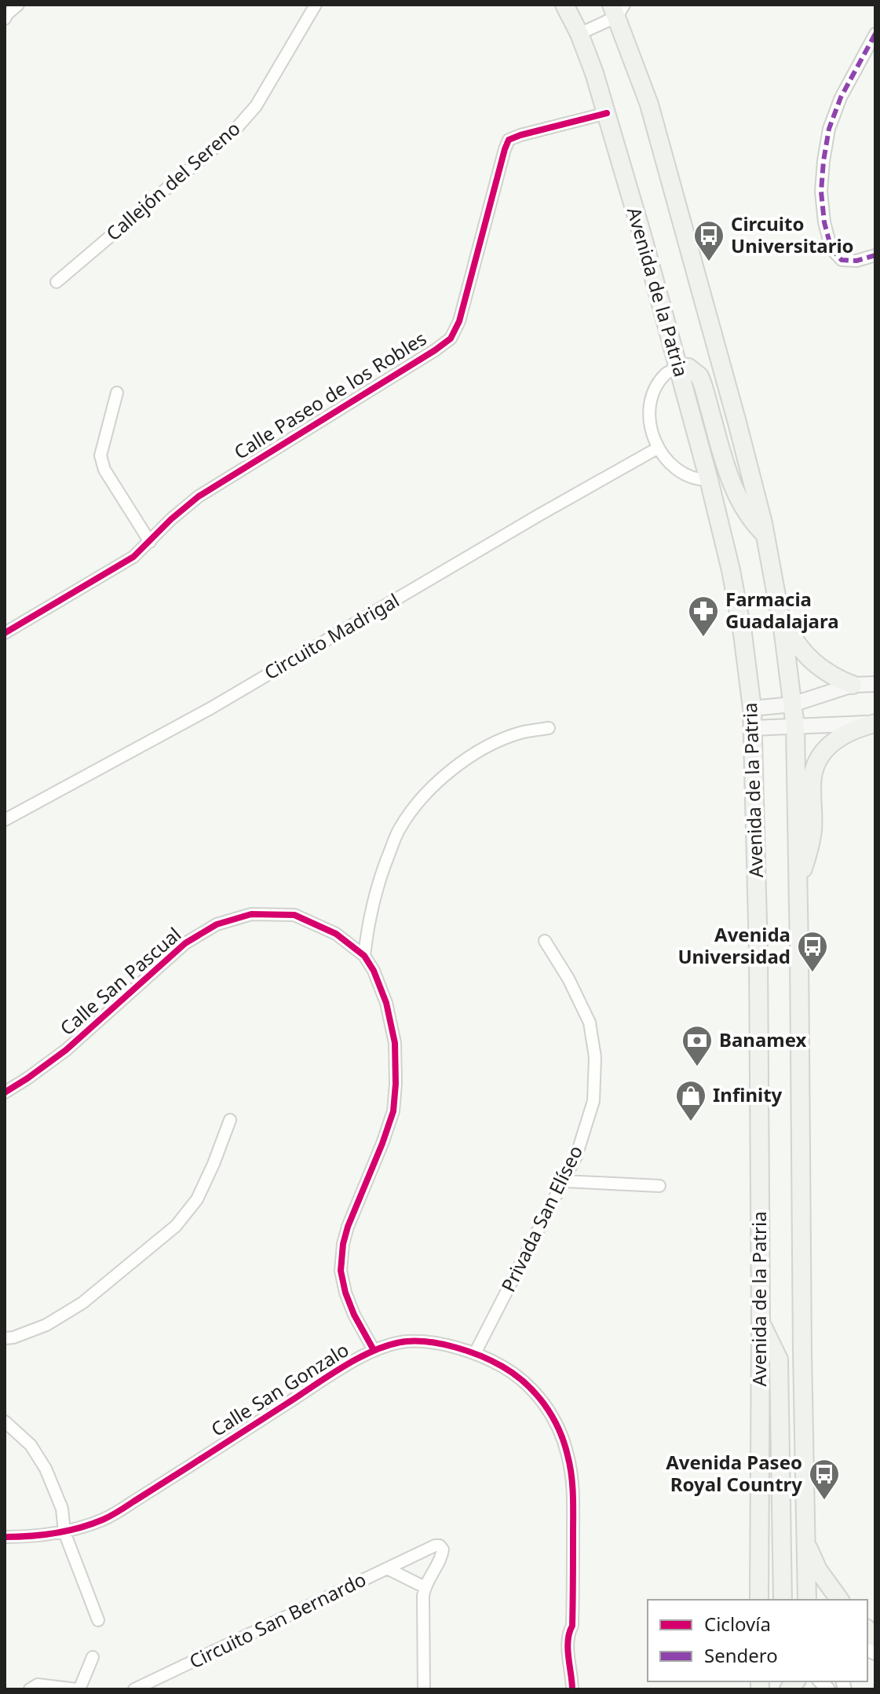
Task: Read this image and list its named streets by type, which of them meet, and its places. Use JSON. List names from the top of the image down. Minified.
{"streets":{"main road":["Avenida de la Patria"],"street":["Callejón del Sereno","Calle Paseo de los Robles","Circuito Madrigal","Calle San Pascual","Privada San Elíseo","Calle San Gonzalo","Circuito San Bernardo"]},"crossings":[["Avenida de la Patria","Calle Paseo de los Robles"],["Calle San Pascual","Calle San Gonzalo"],["Privada San Elíseo","Calle San Gonzalo"]],"places":{"bus stop":["Circuito Universitario","Avenida Universidad","Avenida Paseo Royal Country"],"pharmacy":["Farmacia Guadalajara"],"bank":["Banamex"],"shop":["Infinity"]},"legend":["Ciclovía","Sendero"]}
